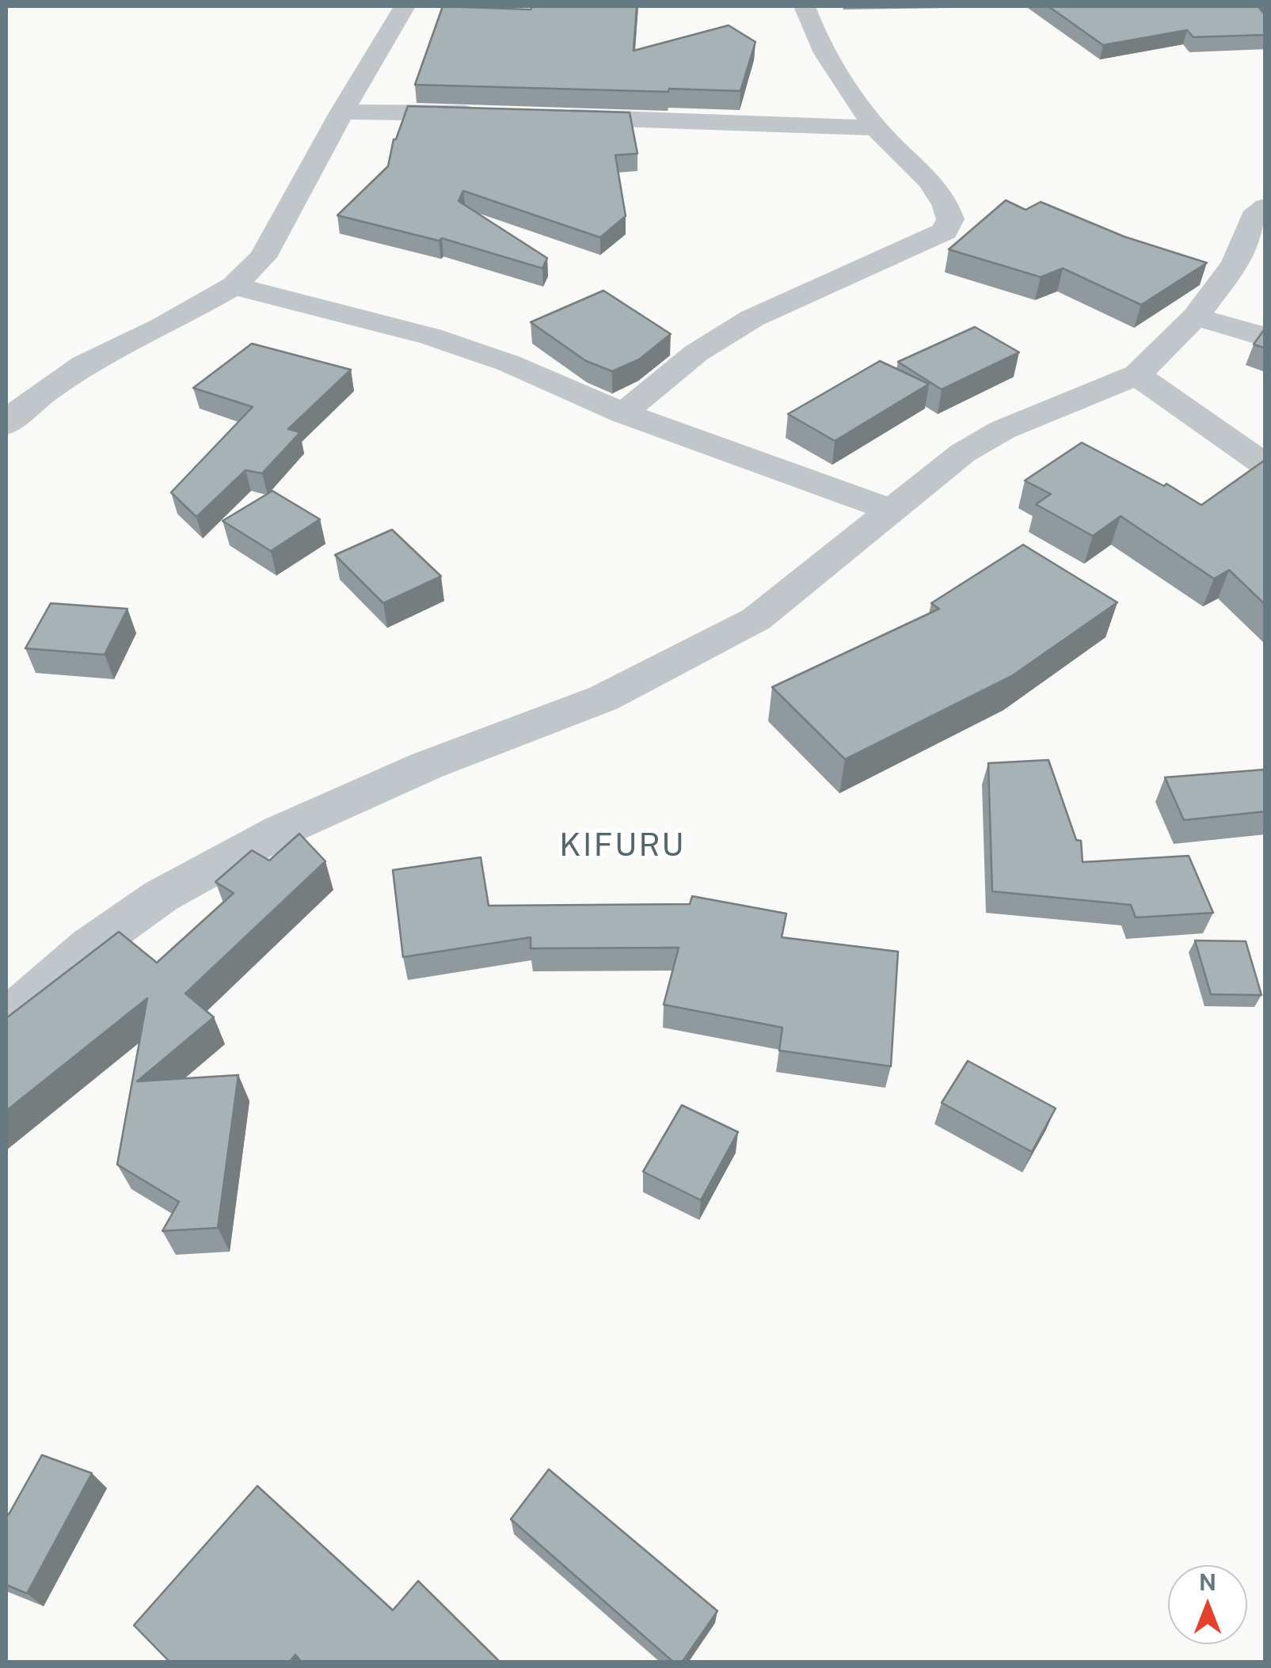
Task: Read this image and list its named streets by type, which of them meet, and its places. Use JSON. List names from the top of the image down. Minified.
{"districts":["KIFURU"],"north":"top"}
